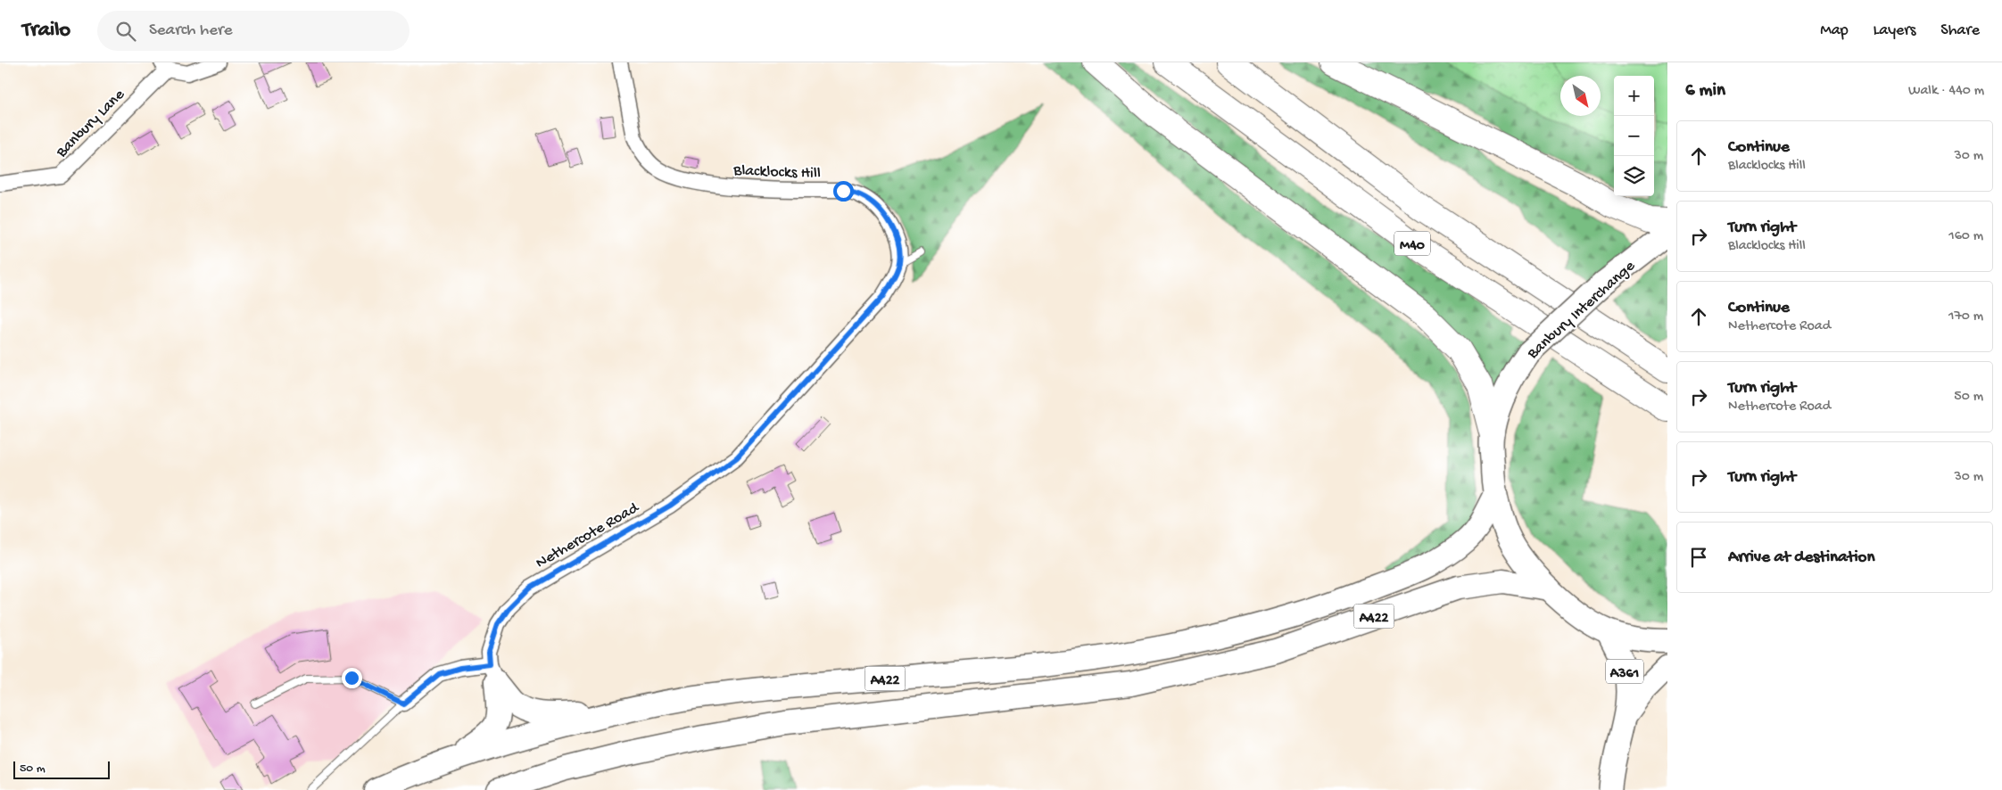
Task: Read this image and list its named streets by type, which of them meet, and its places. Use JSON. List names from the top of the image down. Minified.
{"streets":{"highway":["M40","Banbury Interchange","A422"],"main road":["A361"],"street":["Banbury Lane","Blacklocks Hill","Nethercote Road"]},"crossings":[["Blacklocks Hill","Nethercote Road"],["Banbury Interchange","A422"],["Banbury Interchange","A361"]],"scale_bar":"50 m","north":"bottom right","page":{"header":"Trailo","search":"Search here","nav":["Map","Layers","Share"],"heading":["6 min","Walk · 440 m"],"map_buttons":["+","−"],"list":[["Continue","Blacklocks Hill","30 m"],["Turn right","Blacklocks Hill","160 m"],["Continue","Nethercote Road","170 m"],["Turn right","Nethercote Road","50 m"],["Turn right","30 m"],"Arrive at destination"],"scale":"50 m"}}
